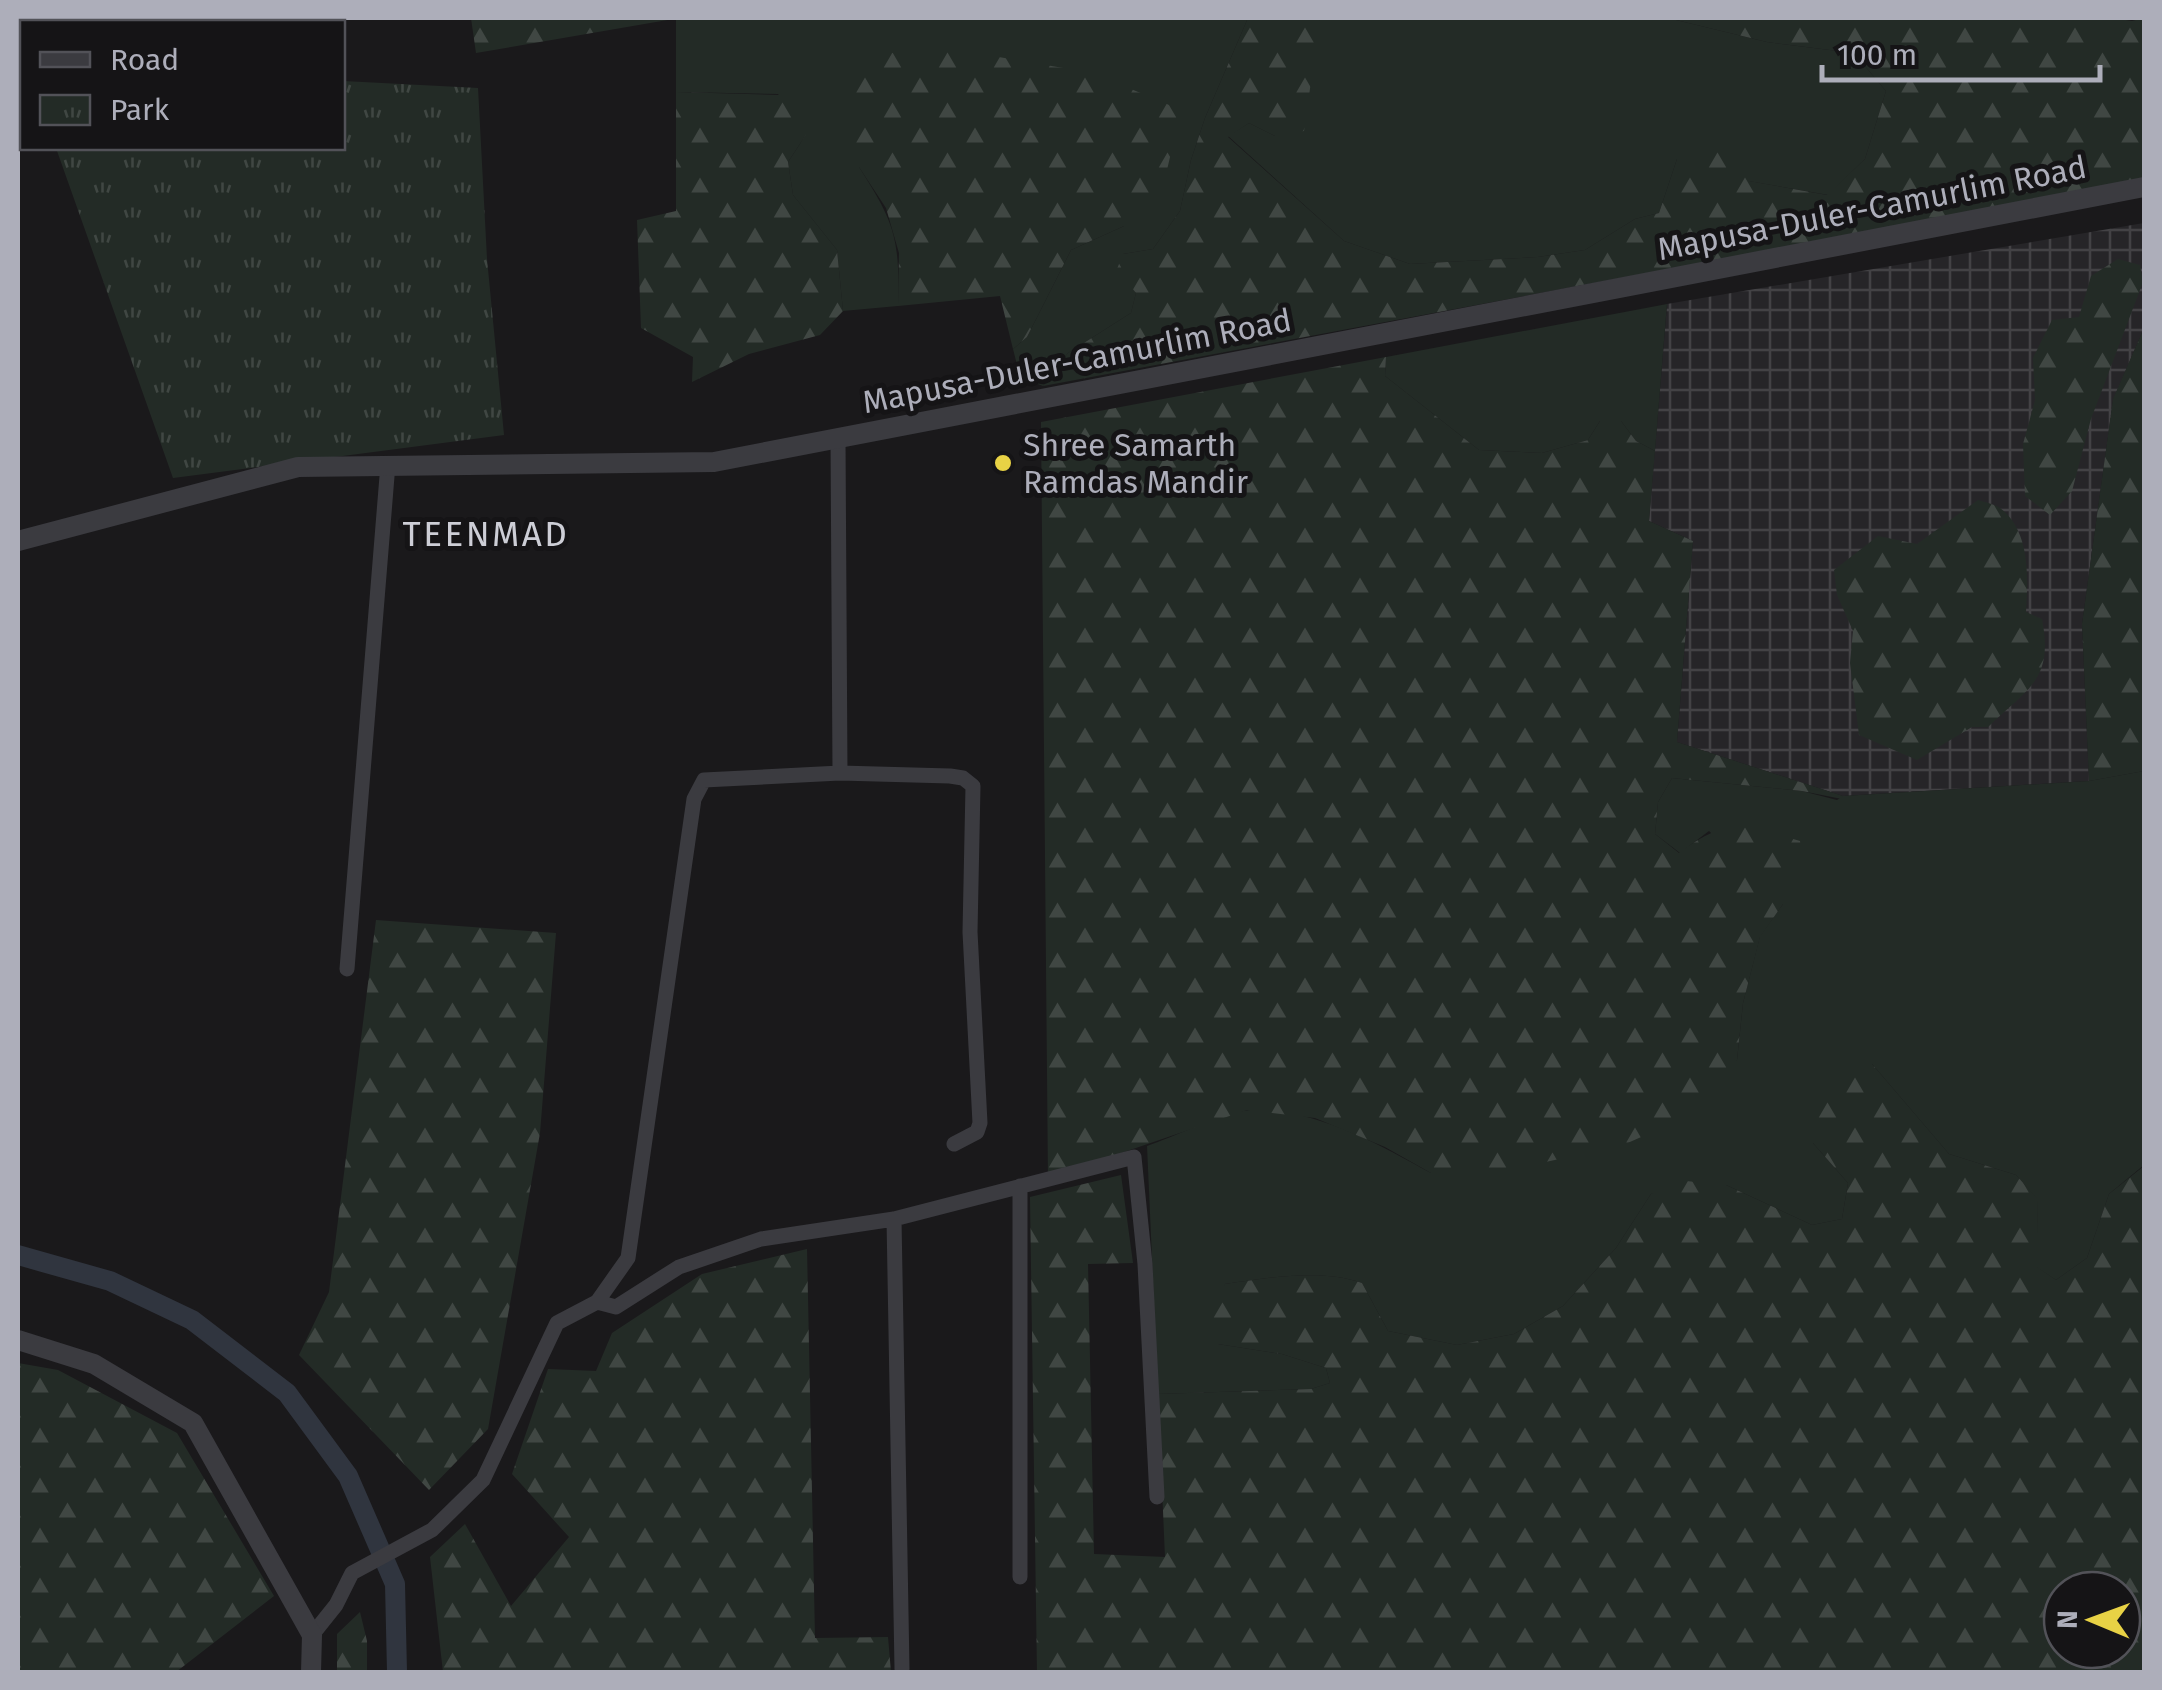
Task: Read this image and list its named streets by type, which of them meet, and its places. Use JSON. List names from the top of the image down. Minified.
{"streets":{"street":["Mapusa-Duler-Camurlim Road"]},"districts":["TEENMAD"],"places":["Shree Samarth Ramdas Mandir"],"legend":["Road","Park"],"scale_bar":"100 m","north":"left"}
